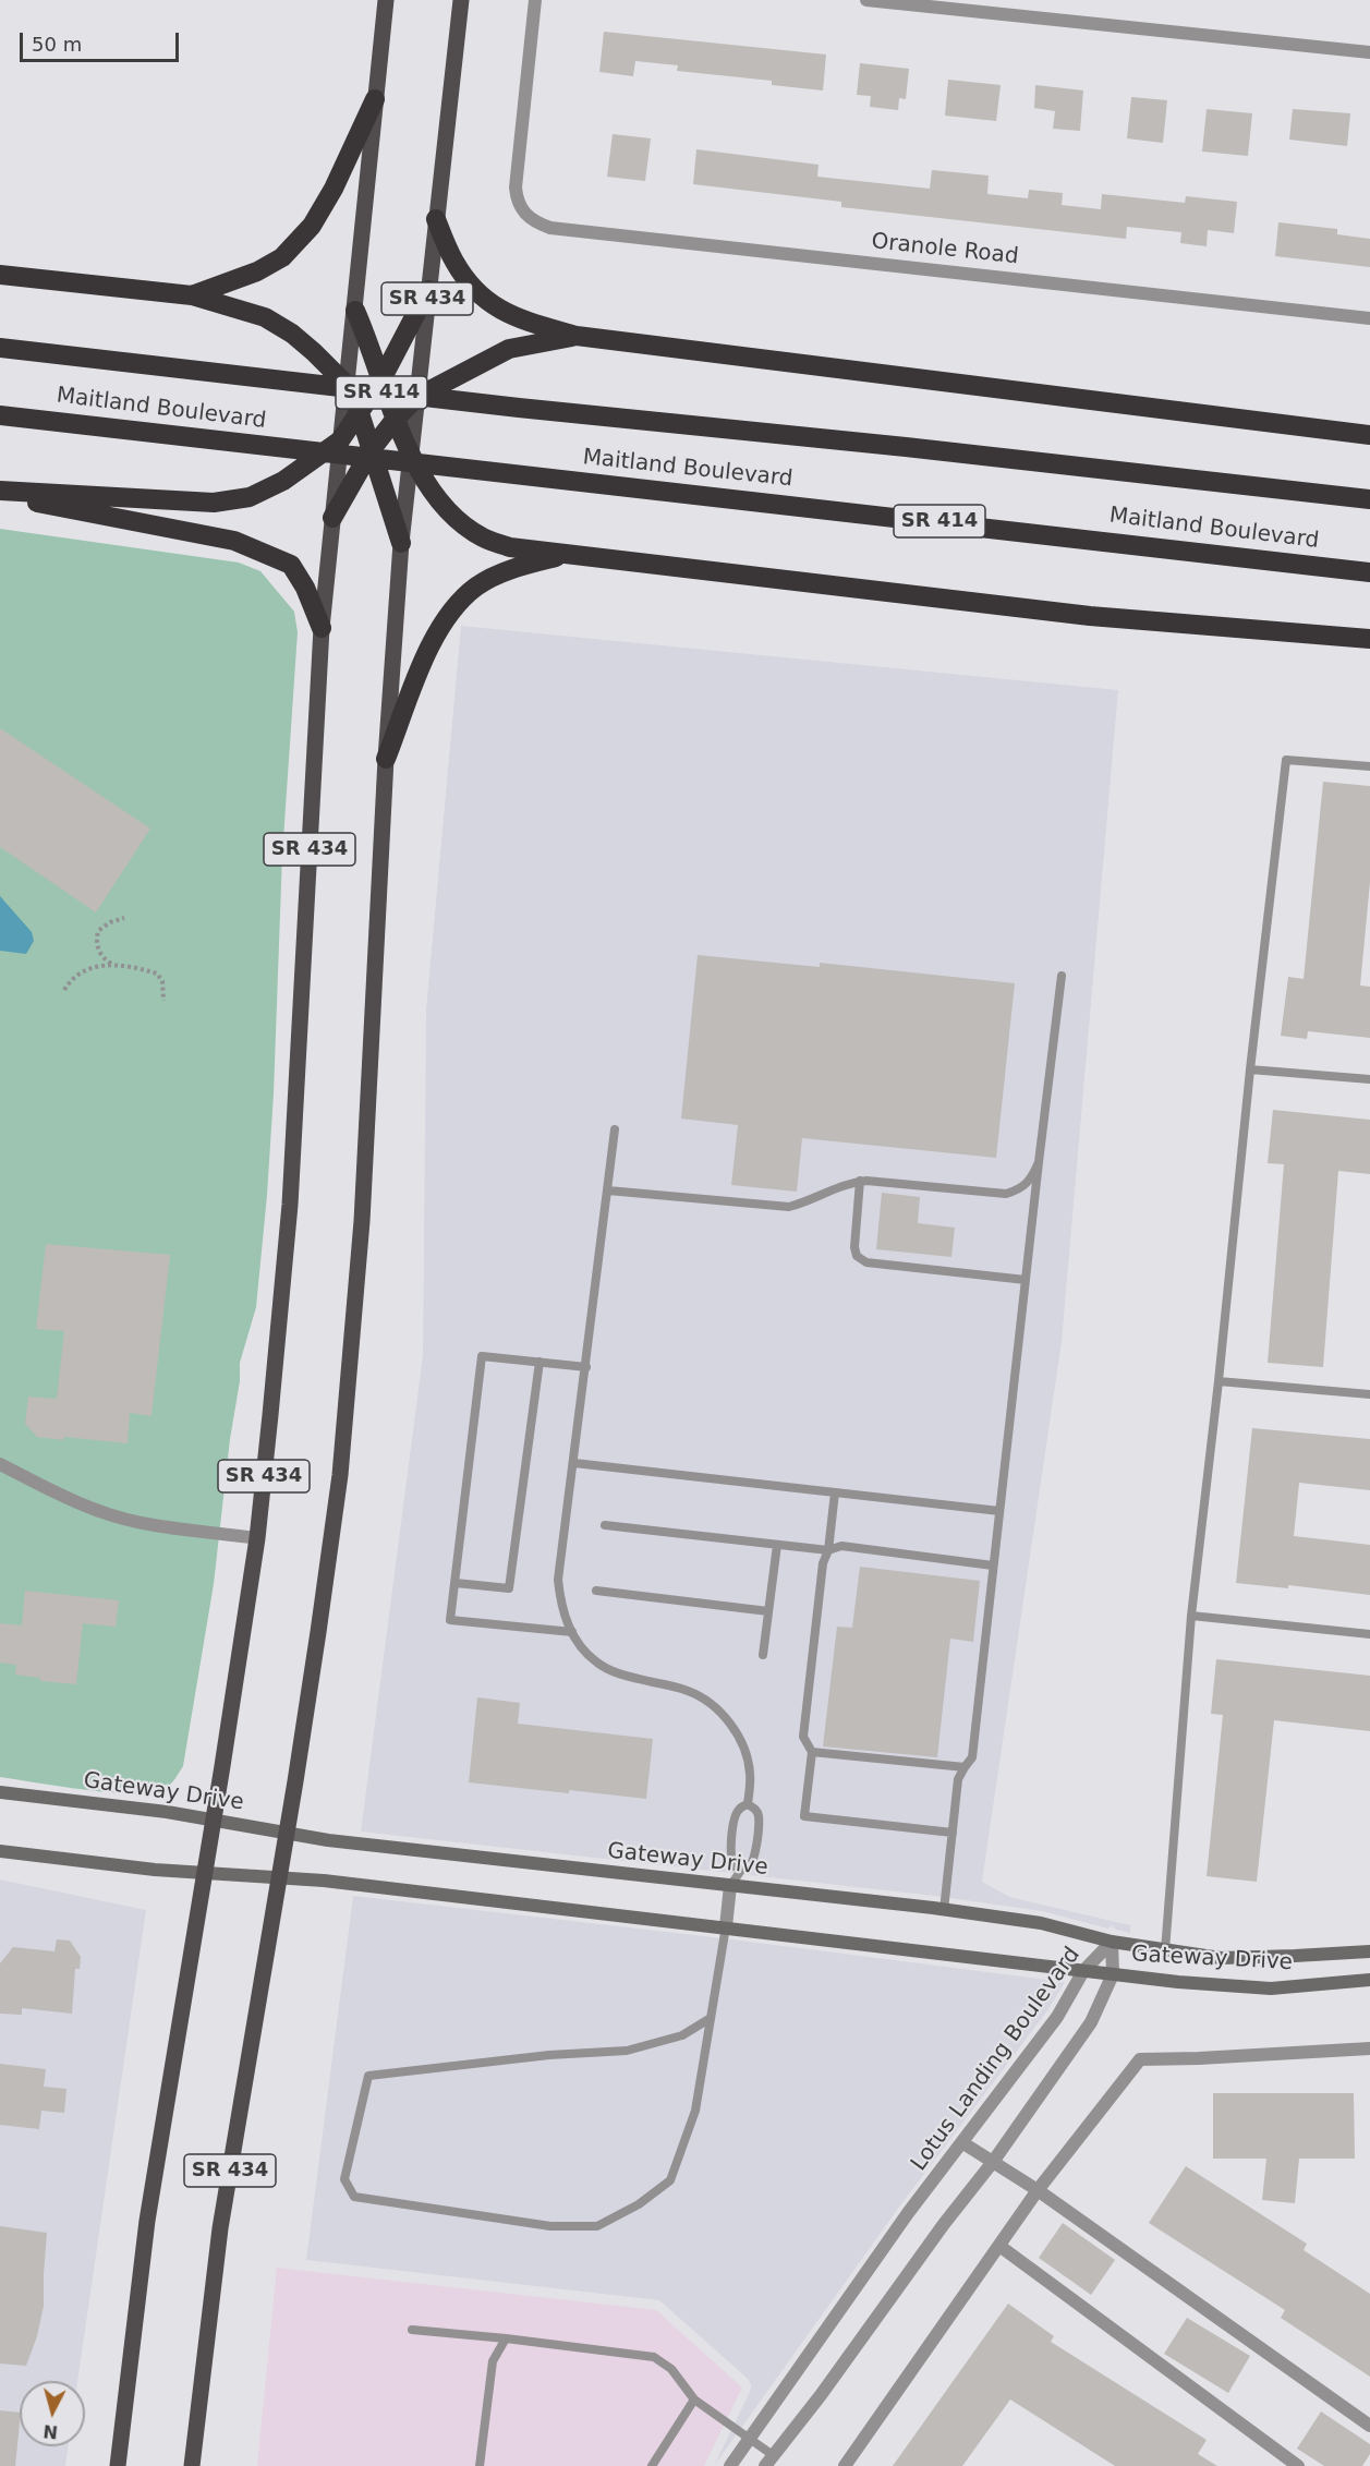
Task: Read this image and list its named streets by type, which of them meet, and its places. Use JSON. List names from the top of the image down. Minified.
{"streets":{"highway":["SR 414","Maitland Boulevard"],"main road":["SR 434"],"street":["Oranole Road","Gateway Drive","Lotus Landing Boulevard"]},"crossings":[["SR 434","Gateway Drive"],["Gateway Drive","Lotus Landing Boulevard"]],"scale_bar":"50 m","north":"bottom"}
